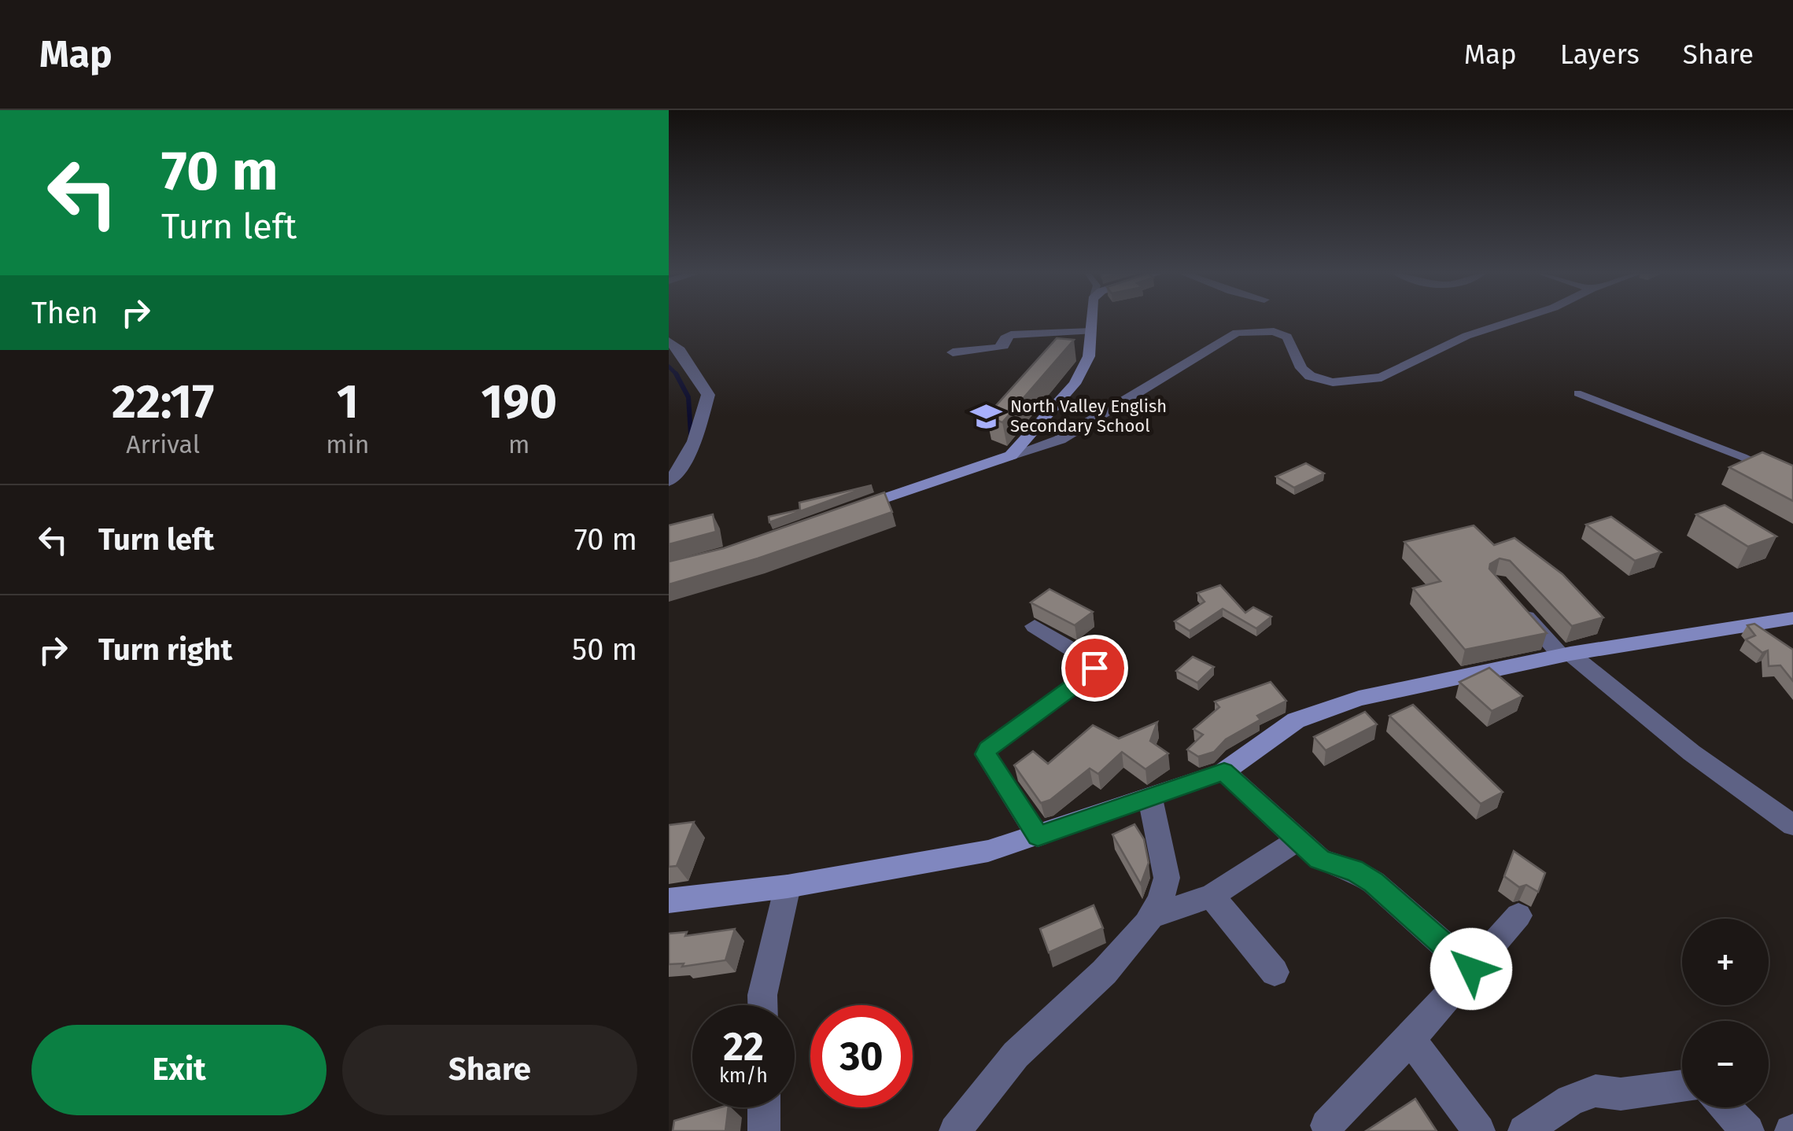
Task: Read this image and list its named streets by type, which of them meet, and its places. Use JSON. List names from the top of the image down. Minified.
{"places":{"school or university":["North Valley English Secondary School"]},"page":{"header":"Map","nav":["Map","Layers","Share"],"turn":["70 m","Turn left"],"then":"Then","eta":["22:17","Arrival","1","min","190","m"],"list":[{"name":"Turn left","value":"70 m"},{"name":"Turn right","value":"50 m"}],"map_buttons":["+","−"],"speed":"22 km/h","limit":"30","buttons":["Exit","Share"]}}
